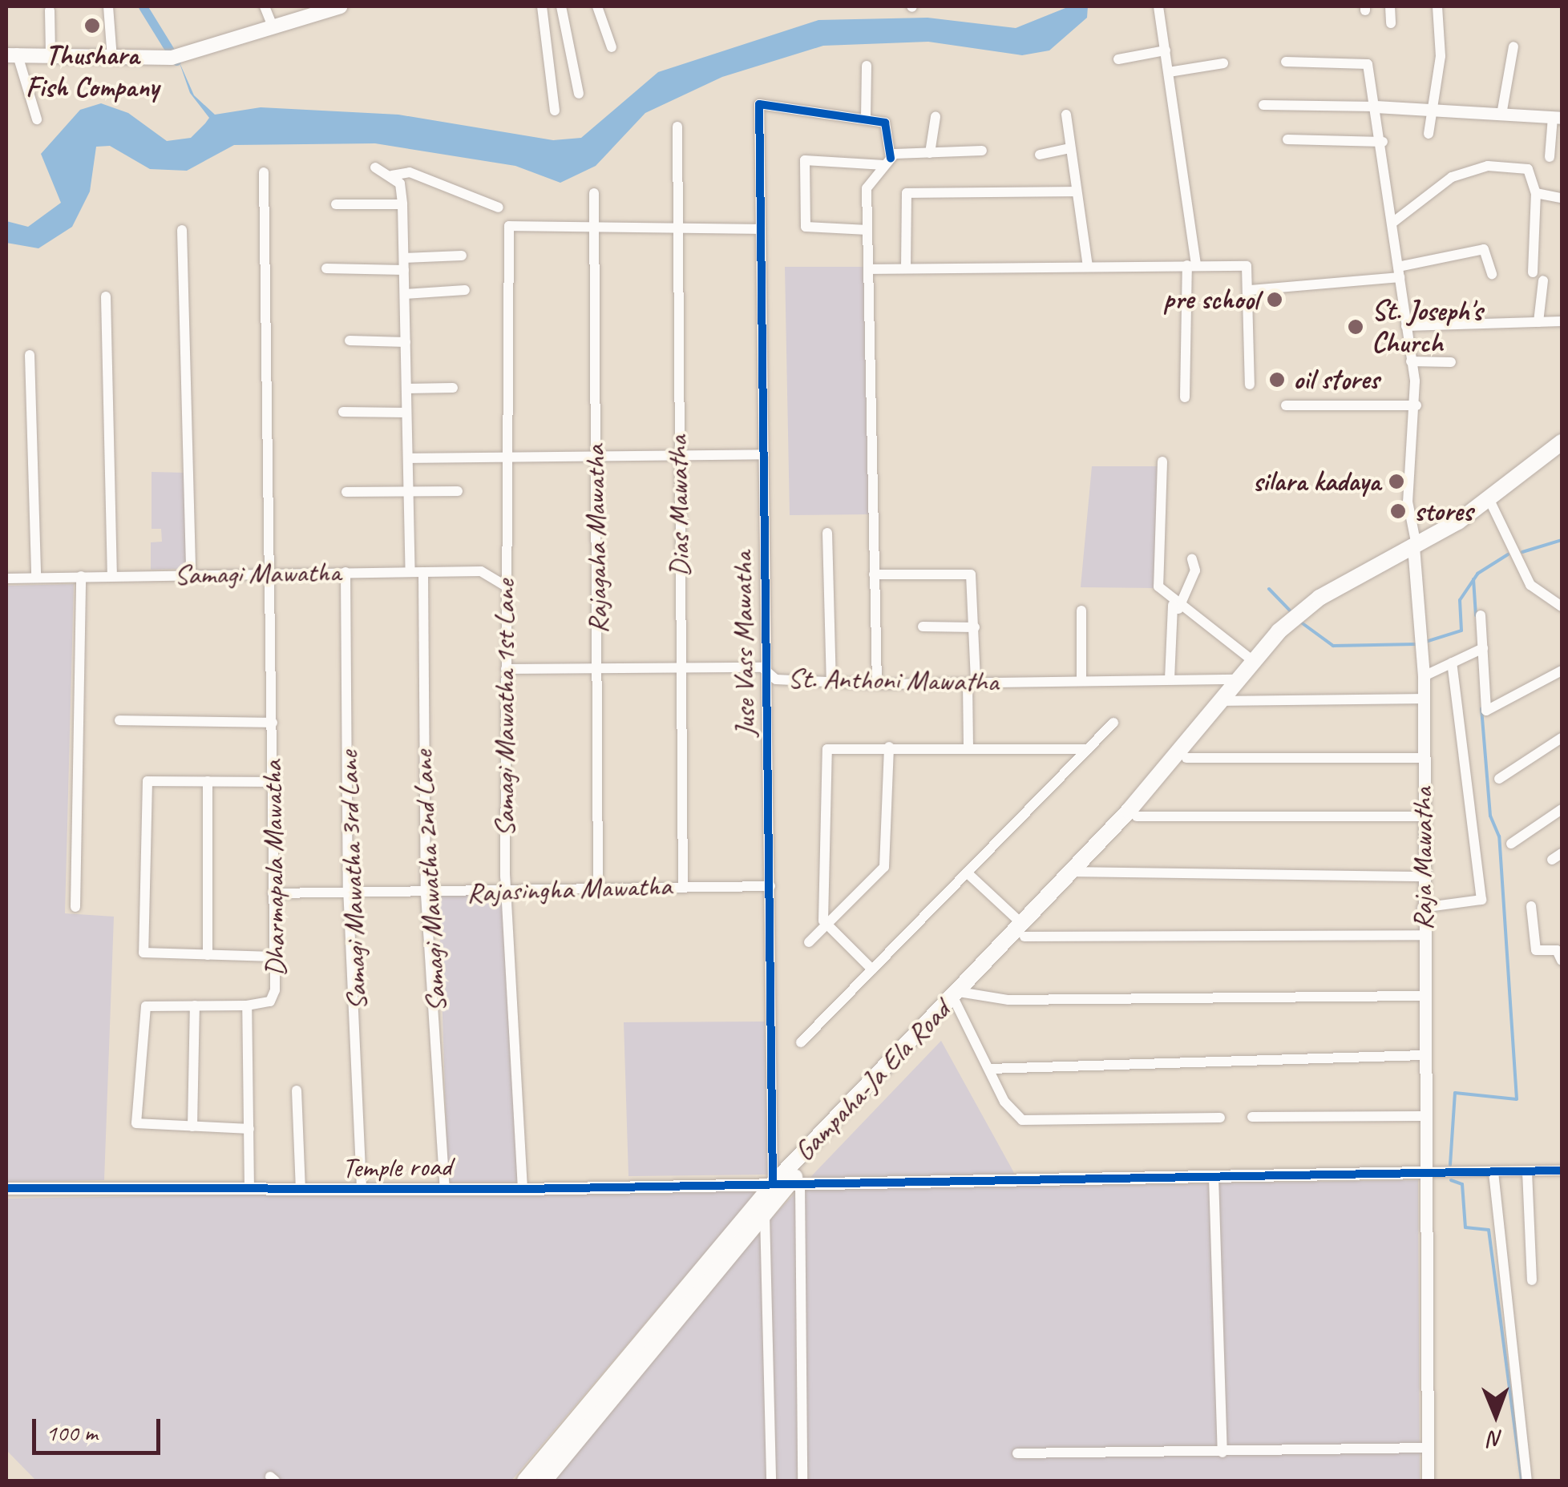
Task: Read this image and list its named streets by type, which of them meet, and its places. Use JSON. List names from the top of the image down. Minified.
{"streets":{"highway":["Gampaha-Ja Ela Road"],"street":["Dias Mawatha","Rajagaha Mawatha","Samagi Mawatha","Juse Vass Mawatha","St. Anthoni Mawatha","Samagi Mawatha 1st Lane","Raja Mawatha","Dharmapala Mawatha","Samagi Mawatha 3rd Lane","Samagi Mawatha 2nd Lane","Rajasingha Mawatha","Temple road"]},"crossings":[["Dias Mawatha","St. Anthoni Mawatha"],["Dias Mawatha","Rajasingha Mawatha"],["Rajagaha Mawatha","St. Anthoni Mawatha"],["Rajagaha Mawatha","Samagi Mawatha 1st Lane"],["Rajagaha Mawatha","Rajasingha Mawatha"],["Samagi Mawatha","Samagi Mawatha 1st Lane"],["Samagi Mawatha","Dharmapala Mawatha"],["Samagi Mawatha","Samagi Mawatha 3rd Lane"],["Samagi Mawatha","Samagi Mawatha 2nd Lane"],["Juse Vass Mawatha","St. Anthoni Mawatha"],["Juse Vass Mawatha","Rajasingha Mawatha"],["Juse Vass Mawatha","Gampaha-Ja Ela Road"],["Juse Vass Mawatha","Temple road"],["St. Anthoni Mawatha","Samagi Mawatha 1st Lane"],["St. Anthoni Mawatha","Gampaha-Ja Ela Road"],["Samagi Mawatha 1st Lane","Rajasingha Mawatha"],["Samagi Mawatha 1st Lane","Temple road"],["Raja Mawatha","Gampaha-Ja Ela Road"],["Raja Mawatha","Temple road"],["Dharmapala Mawatha","Rajasingha Mawatha"],["Dharmapala Mawatha","Temple road"],["Samagi Mawatha 3rd Lane","Rajasingha Mawatha"],["Samagi Mawatha 3rd Lane","Temple road"],["Samagi Mawatha 2nd Lane","Rajasingha Mawatha"],["Samagi Mawatha 2nd Lane","Temple road"],["Gampaha-Ja Ela Road","Temple road"]],"places":["Thushara Fish Company","pre school","St. Joseph's Church","oil stores","silara kadaya","stores"],"scale_bar":"100 m","north":"bottom"}
